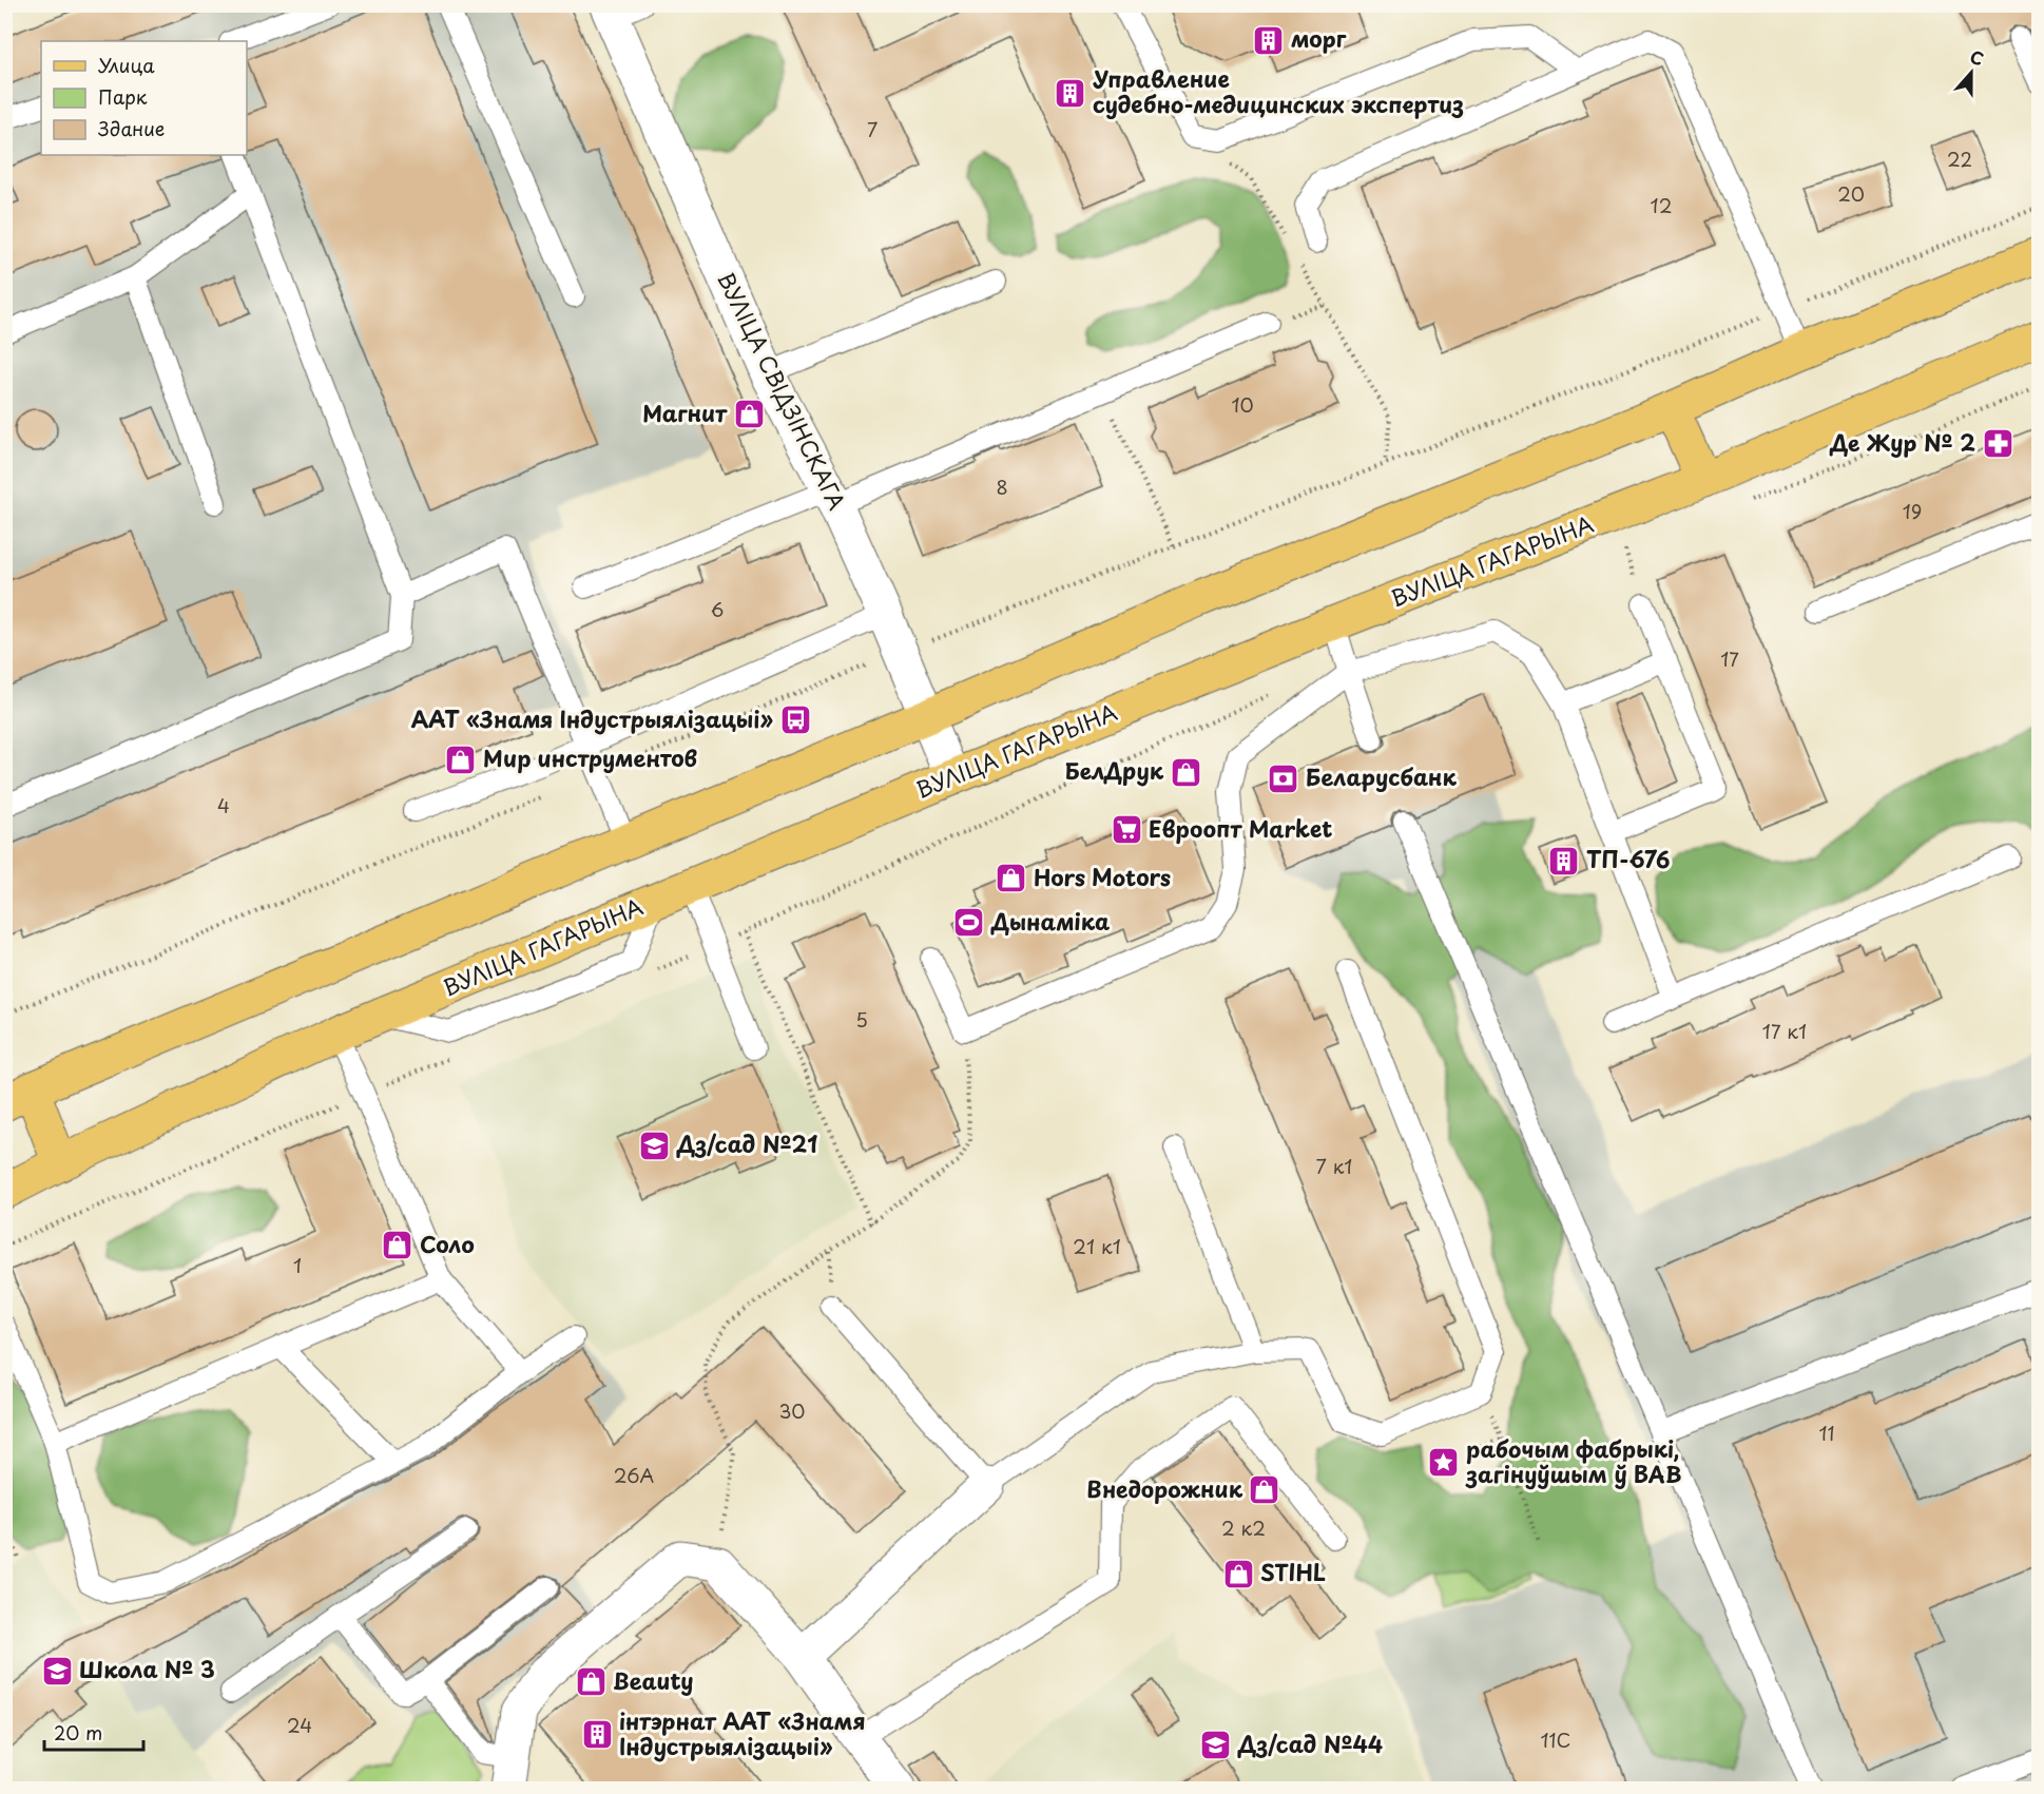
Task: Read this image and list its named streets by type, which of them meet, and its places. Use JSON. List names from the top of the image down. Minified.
{"streets":{"main road":["ВУЛІЦА ГАГАРЫНА"],"street":["ВУЛІЦА СВІДЗІНСКАГА"]},"crossings":[["ВУЛІЦА СВІДЗІНСКАГА","ВУЛІЦА ГАГАРЫНА"]],"places":{"building":["морг","Управление судебно-медицинских экспертиз","ТП-676","інтэрнат ААТ «Знамя Індустрыялізацыі»"],"shop":["Магнит","Мир инструментов","БелДрук","Hors Motors","Соло","Внедорожник","STIHL","Beauty"],"pharmacy":["Де Жур № 2"],"bus stop":["ААТ «Знамя Індустрыялізацыі»"],"bank":["Беларусбанк"],"supermarket":["Евроопт Market"],"sports":["Дынаміка"],"school or university":["Дз/сад №21","Школа № 3","Дз/сад №44"],"place":["рабочым фабрыкі, загінуўшым ў ВАВ"]},"house_numbers":["7","22","20","12","10","8","19","6","17","4","5","17 к1","7 к1","21 к1","1","30","11","26А","2 к2","24","11С"],"legend":["Улица","Парк","Здание"],"scale_bar":"20 m","north":"top"}
